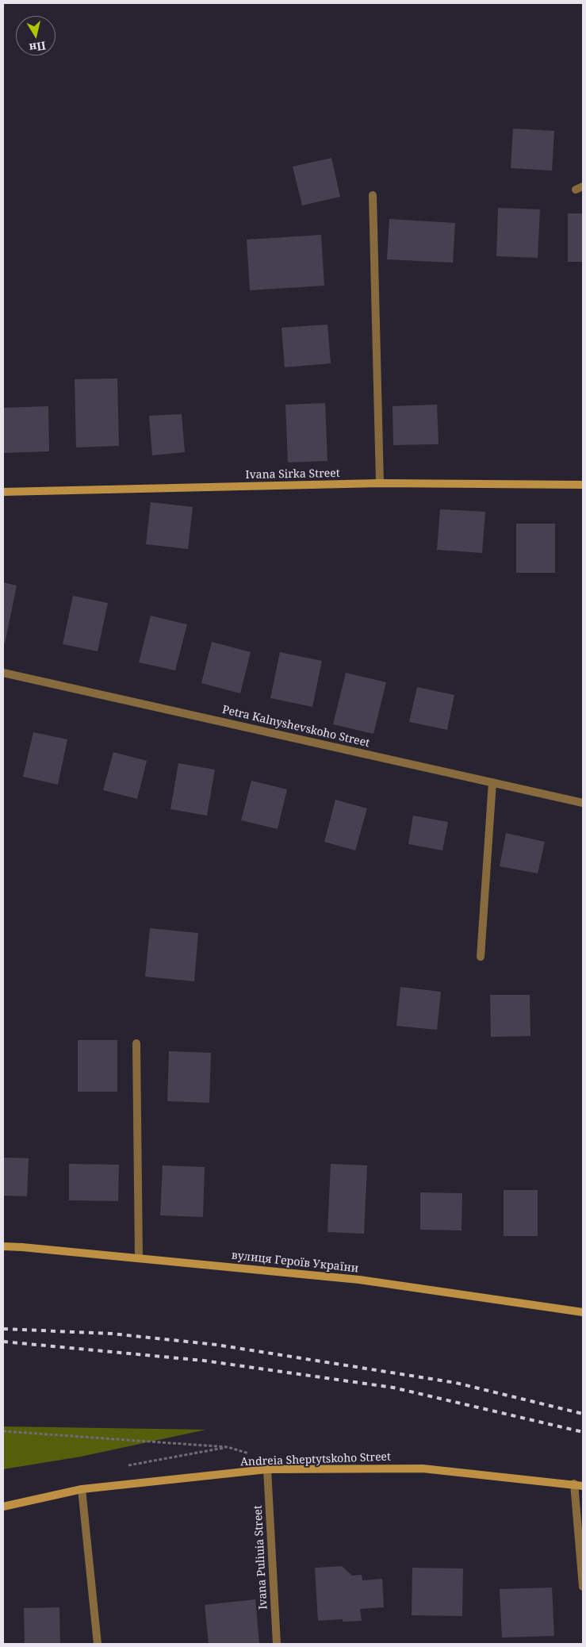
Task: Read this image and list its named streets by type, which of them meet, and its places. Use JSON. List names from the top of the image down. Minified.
{"streets":{"street":["Ivana Sirka Street","Petra Kalnyshevskoho Street","вулиця Героїв України","Andreia Sheptytskoho Street","Ivana Puliuia Street"]},"crossings":[["Andreia Sheptytskoho Street","Ivana Puliuia Street"]],"north":"bottom"}
